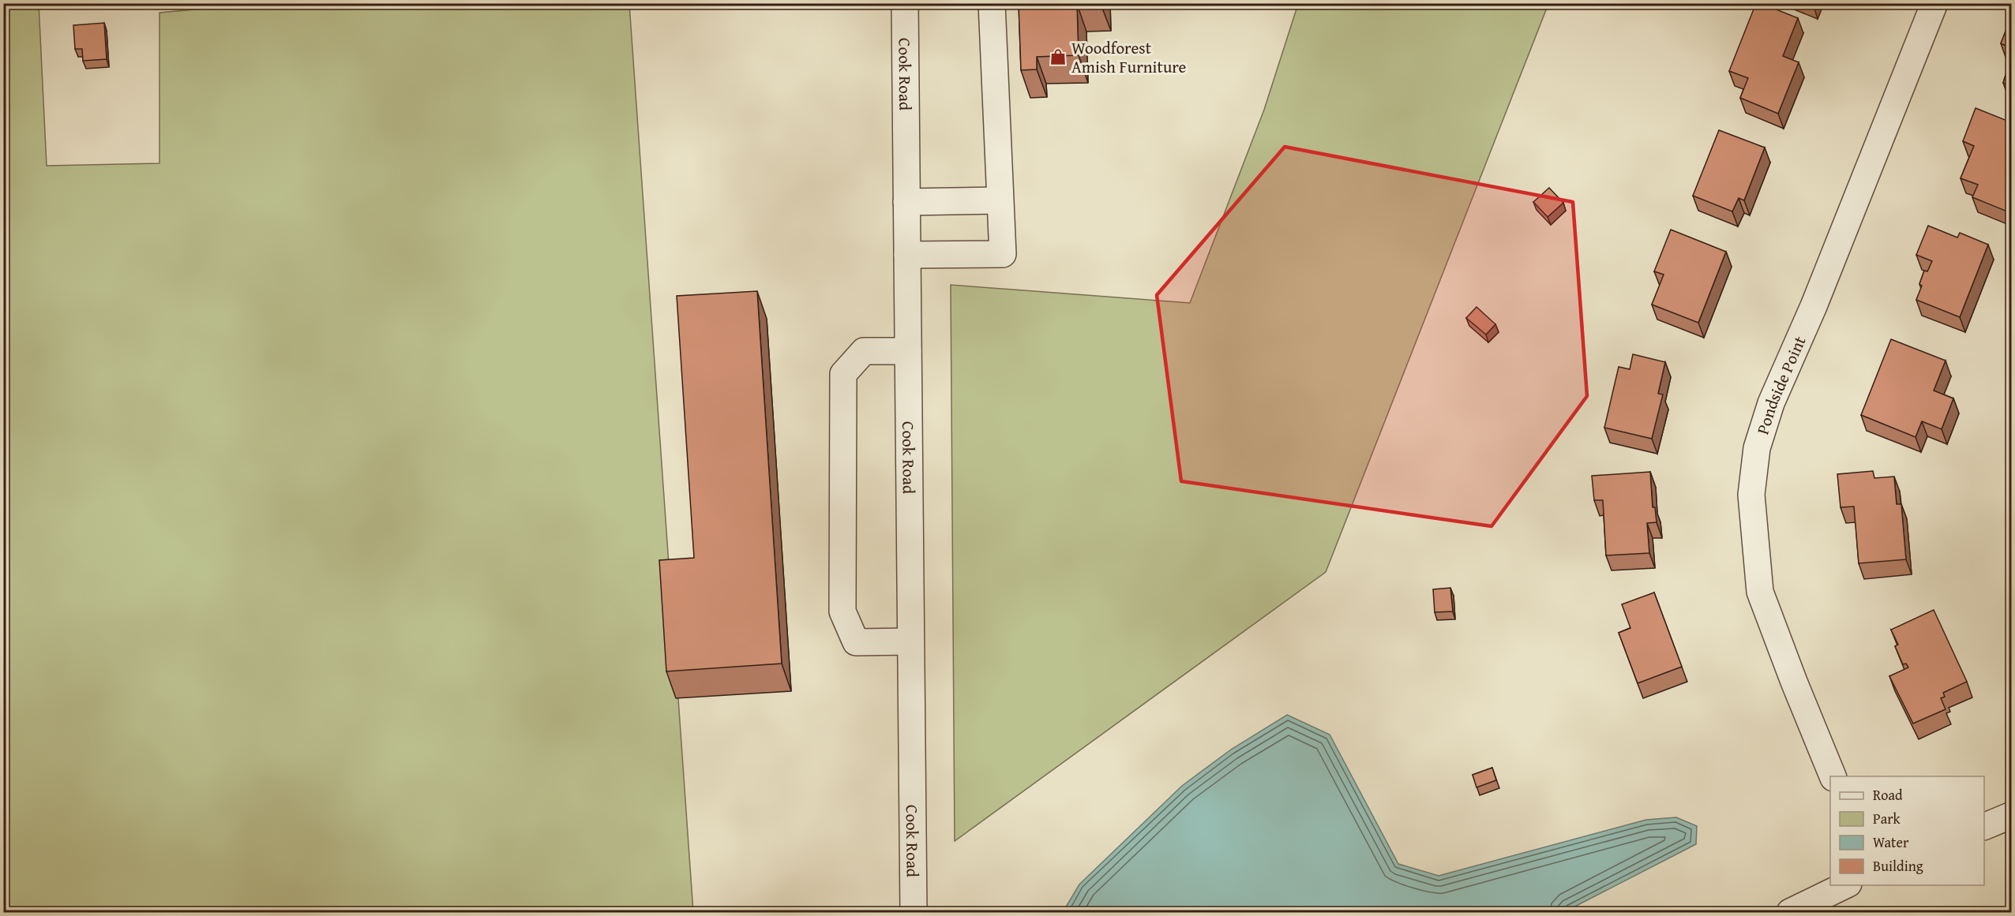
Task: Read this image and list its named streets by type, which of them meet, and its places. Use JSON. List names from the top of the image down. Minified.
{"streets":{"street":["Cook Road","Pondside Point"]},"places":{"shop":["Woodforest Amish Furniture"]},"legend":["Road","Park","Water","Building"]}
